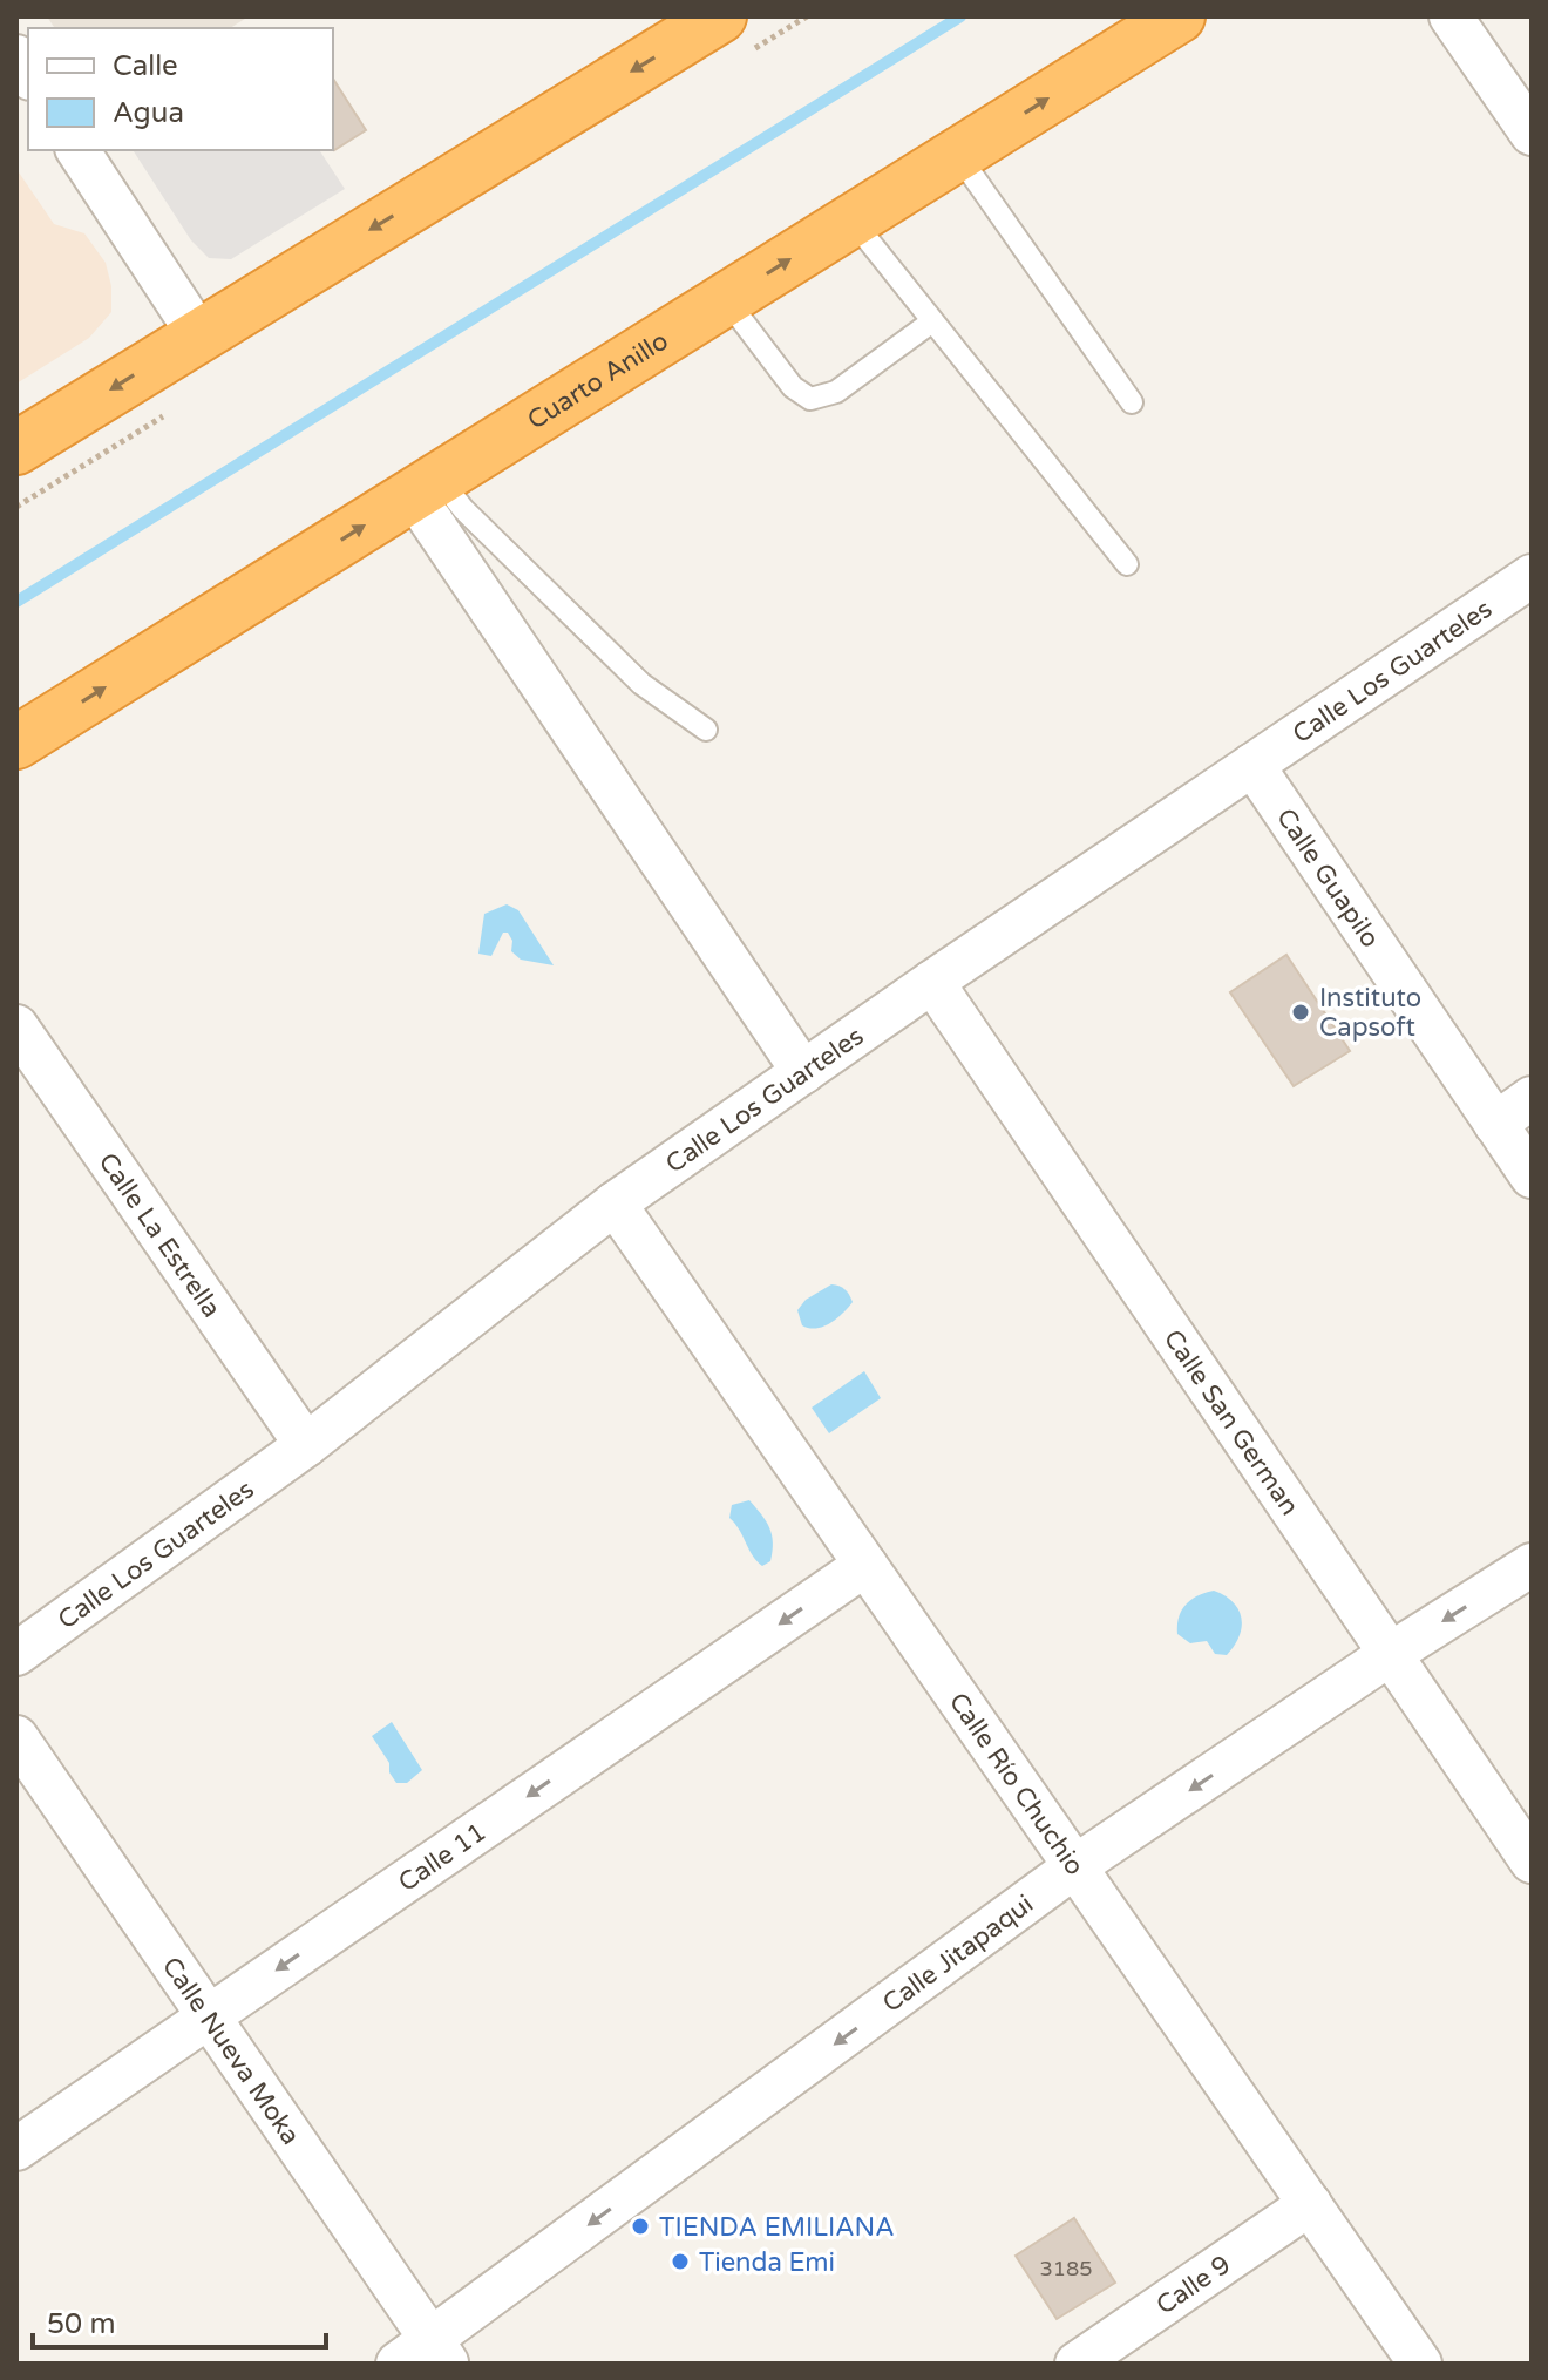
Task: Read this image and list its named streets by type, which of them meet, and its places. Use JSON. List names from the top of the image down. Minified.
{"streets":{"highway":["Cuarto Anillo"],"street":["Calle Los Guarteles","Calle Guapilo","Calle La Estrella","Calle San German","Calle Río Chuchio","Calle 11","Calle Jitapaqui","Calle Nueva Moka","Calle 9"]},"crossings":[["Calle Los Guarteles","Calle Guapilo"],["Calle Los Guarteles","Calle La Estrella"],["Calle Los Guarteles","Calle San German"],["Calle Los Guarteles","Calle Río Chuchio"],["Calle San German","Calle Jitapaqui"],["Calle Río Chuchio","Calle 11"],["Calle Río Chuchio","Calle Jitapaqui"],["Calle Río Chuchio","Calle 9"],["Calle 11","Calle Nueva Moka"],["Calle Jitapaqui","Calle Nueva Moka"]],"one_way":["Calle 11","Calle Jitapaqui"],"places":["Instituto Capsoft","TIENDA EMILIANA","Tienda Emi"],"house_numbers":["3185"],"legend":["Calle","Agua"],"scale_bar":"50 m"}
